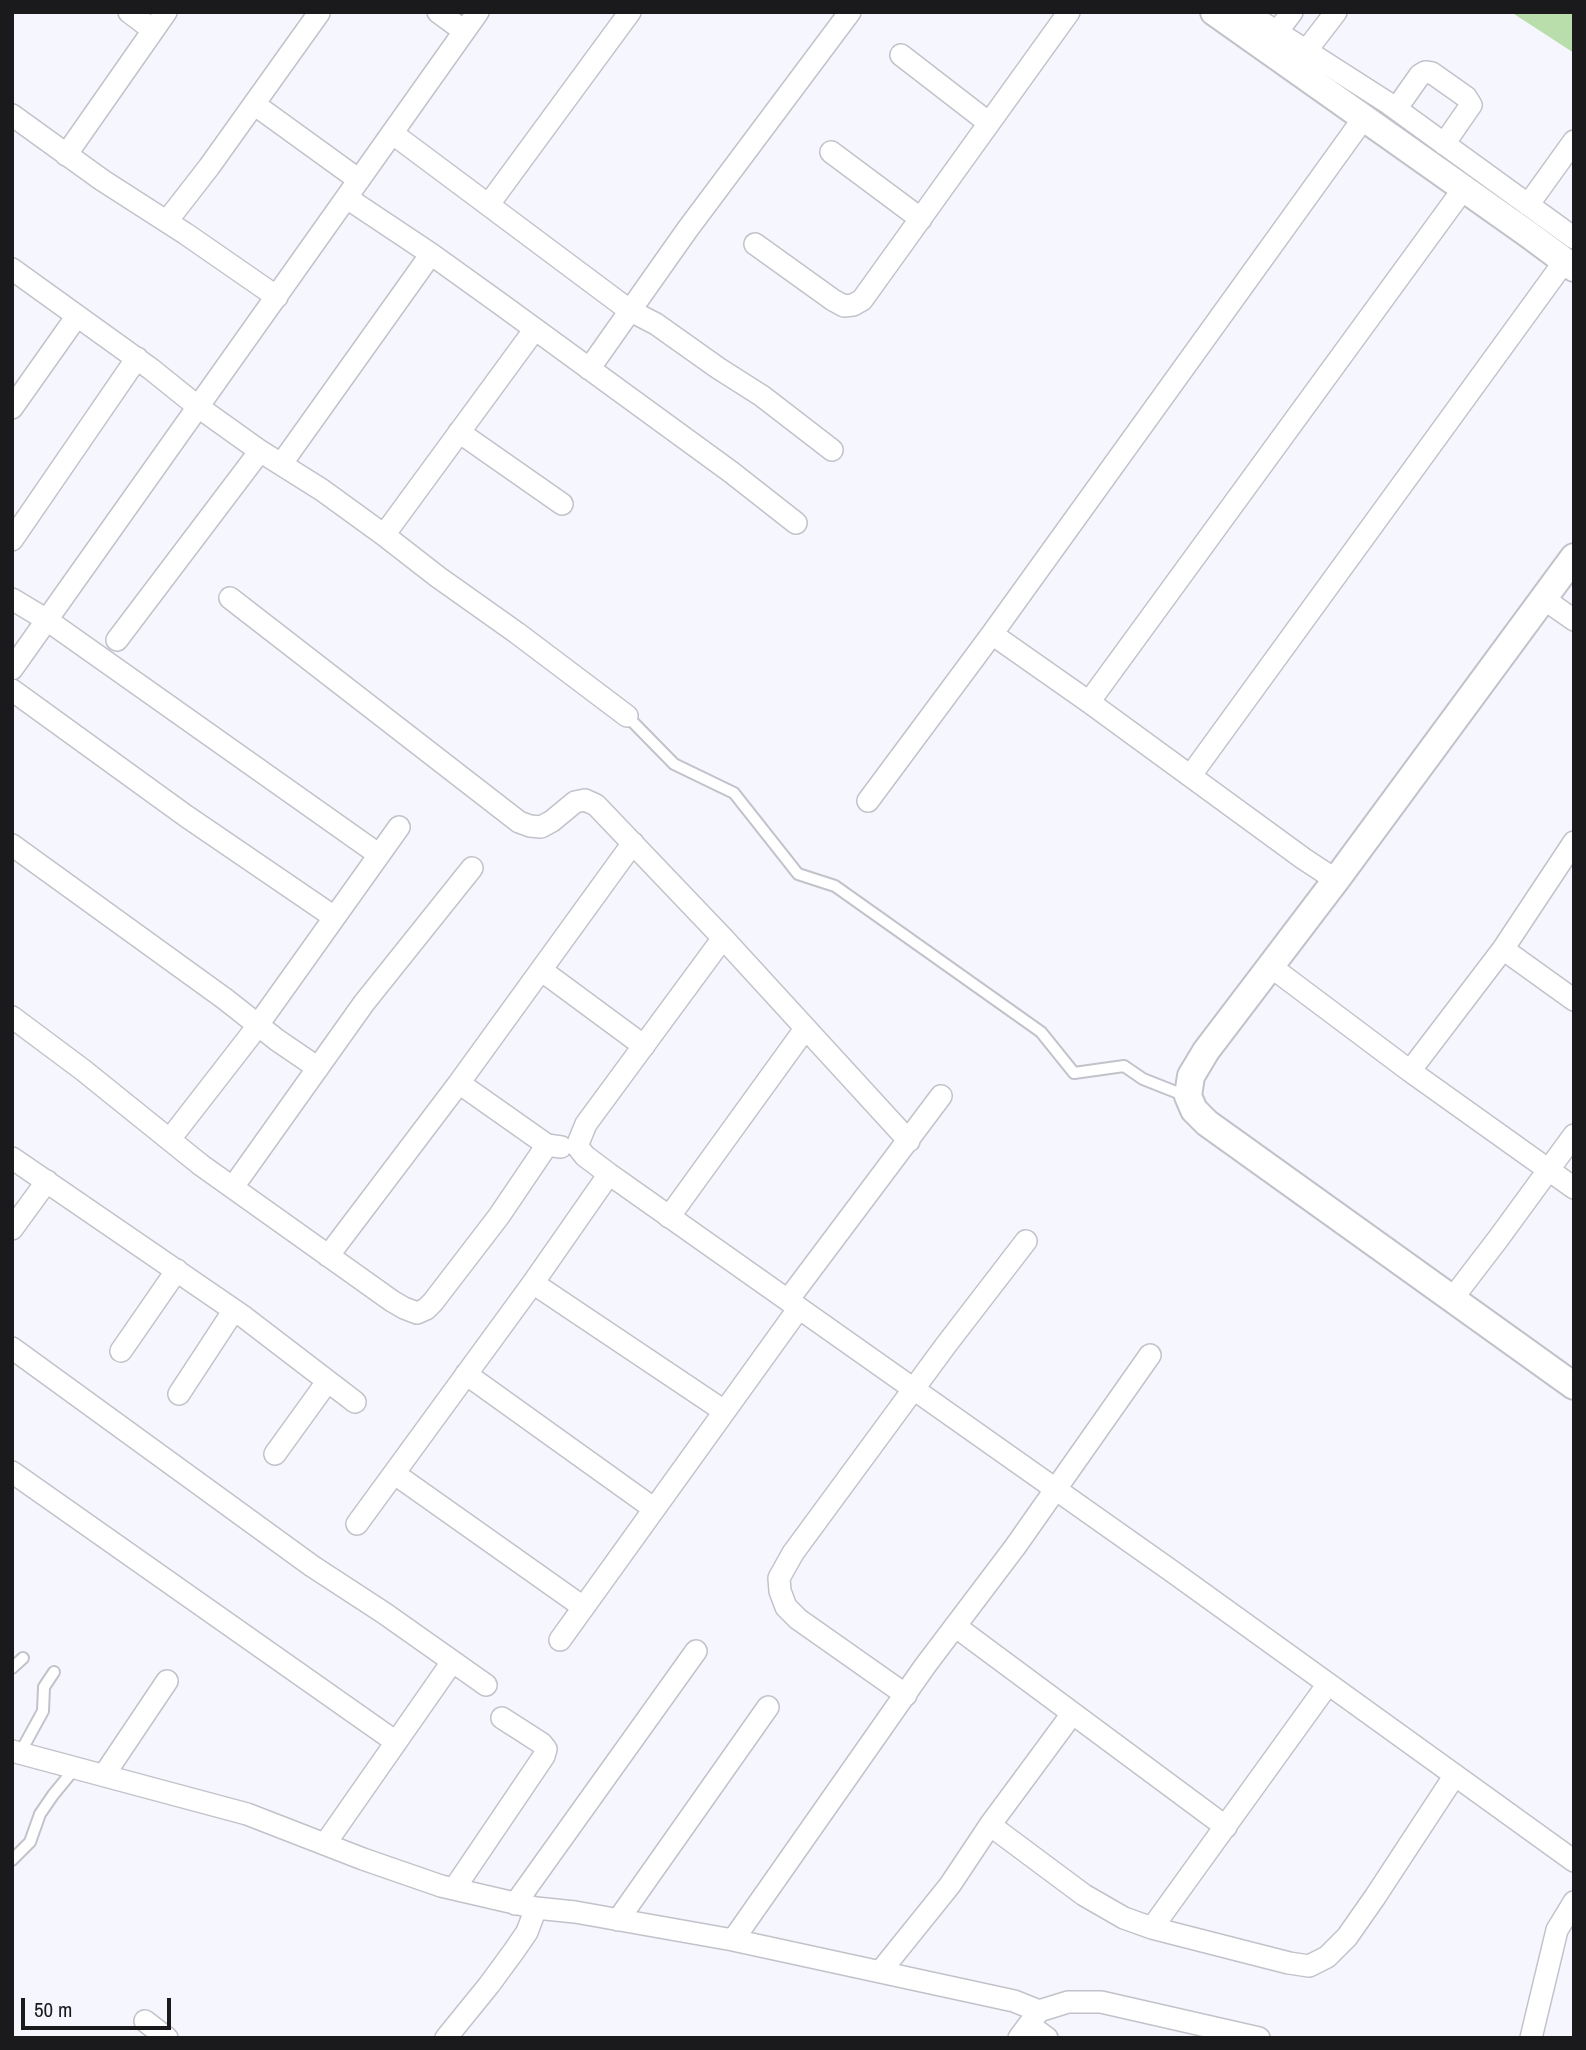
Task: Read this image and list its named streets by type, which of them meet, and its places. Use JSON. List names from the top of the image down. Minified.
{"scale_bar":"50 m"}
